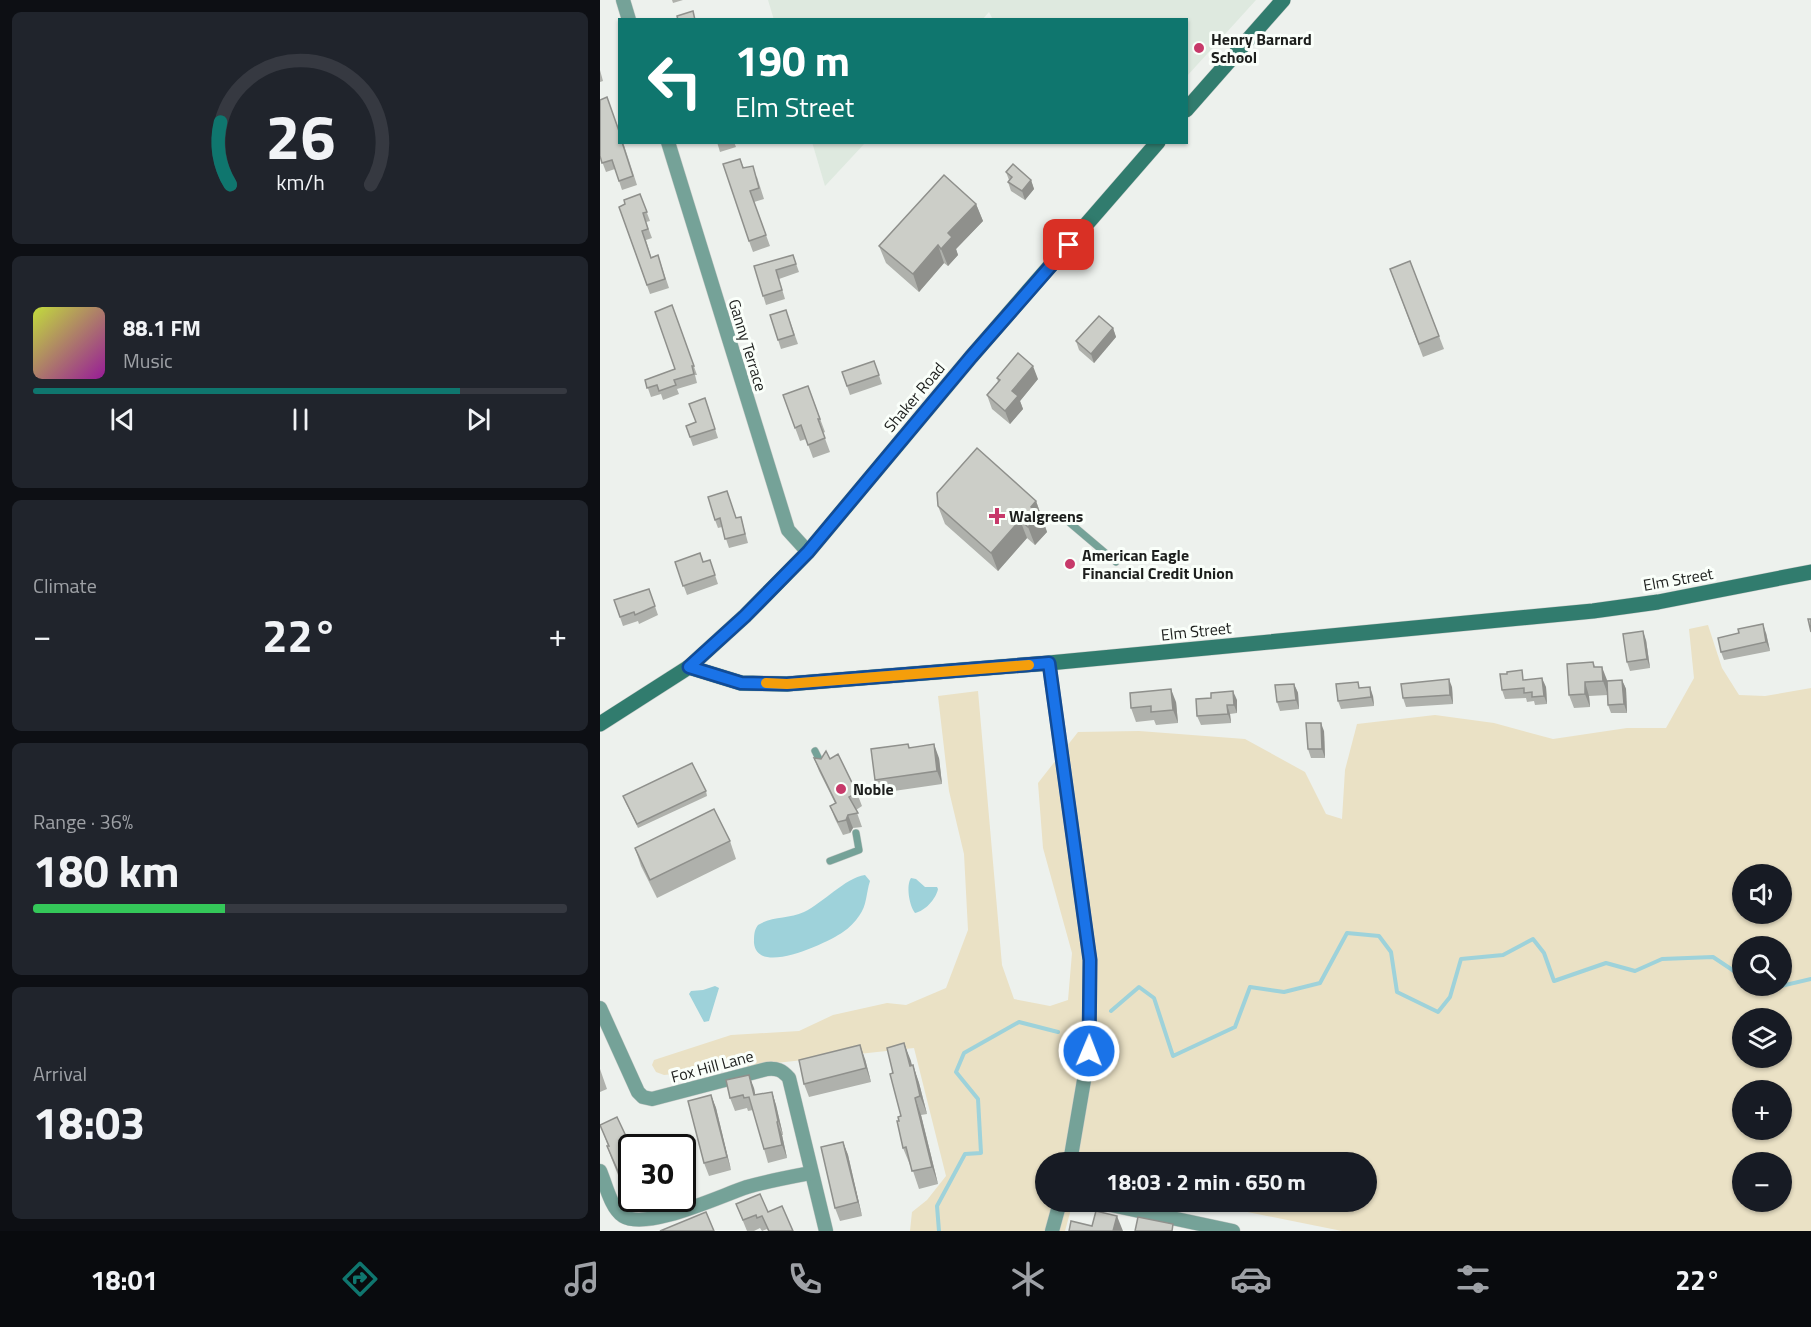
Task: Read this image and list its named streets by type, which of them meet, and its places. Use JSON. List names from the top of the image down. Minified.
{"streets":{"street":["Ganny Terrace","Shaker Road","Elm Street","Fox Hill Lane"]},"crossings":[["Ganny Terrace","Shaker Road"],["Shaker Road","Elm Street"]],"places":{"other":["Henry Barnard School","American Eagle Financial Credit Union","Noble"],"health":["Walgreens"]},"page":{"turn":["190 m","Elm Street"],"song":["88.1 FM","Music"],"tile":["Climate",["Range · 36%","180 km"],["Arrival","18:03"]],"heat":["−","22°","+"],"map_buttons":["+","−"],"limit":"30","trip":"18:03 · 2 min · 650 m","tabs":["18:01","22°"],"gauge":["26","km/h"]}}
